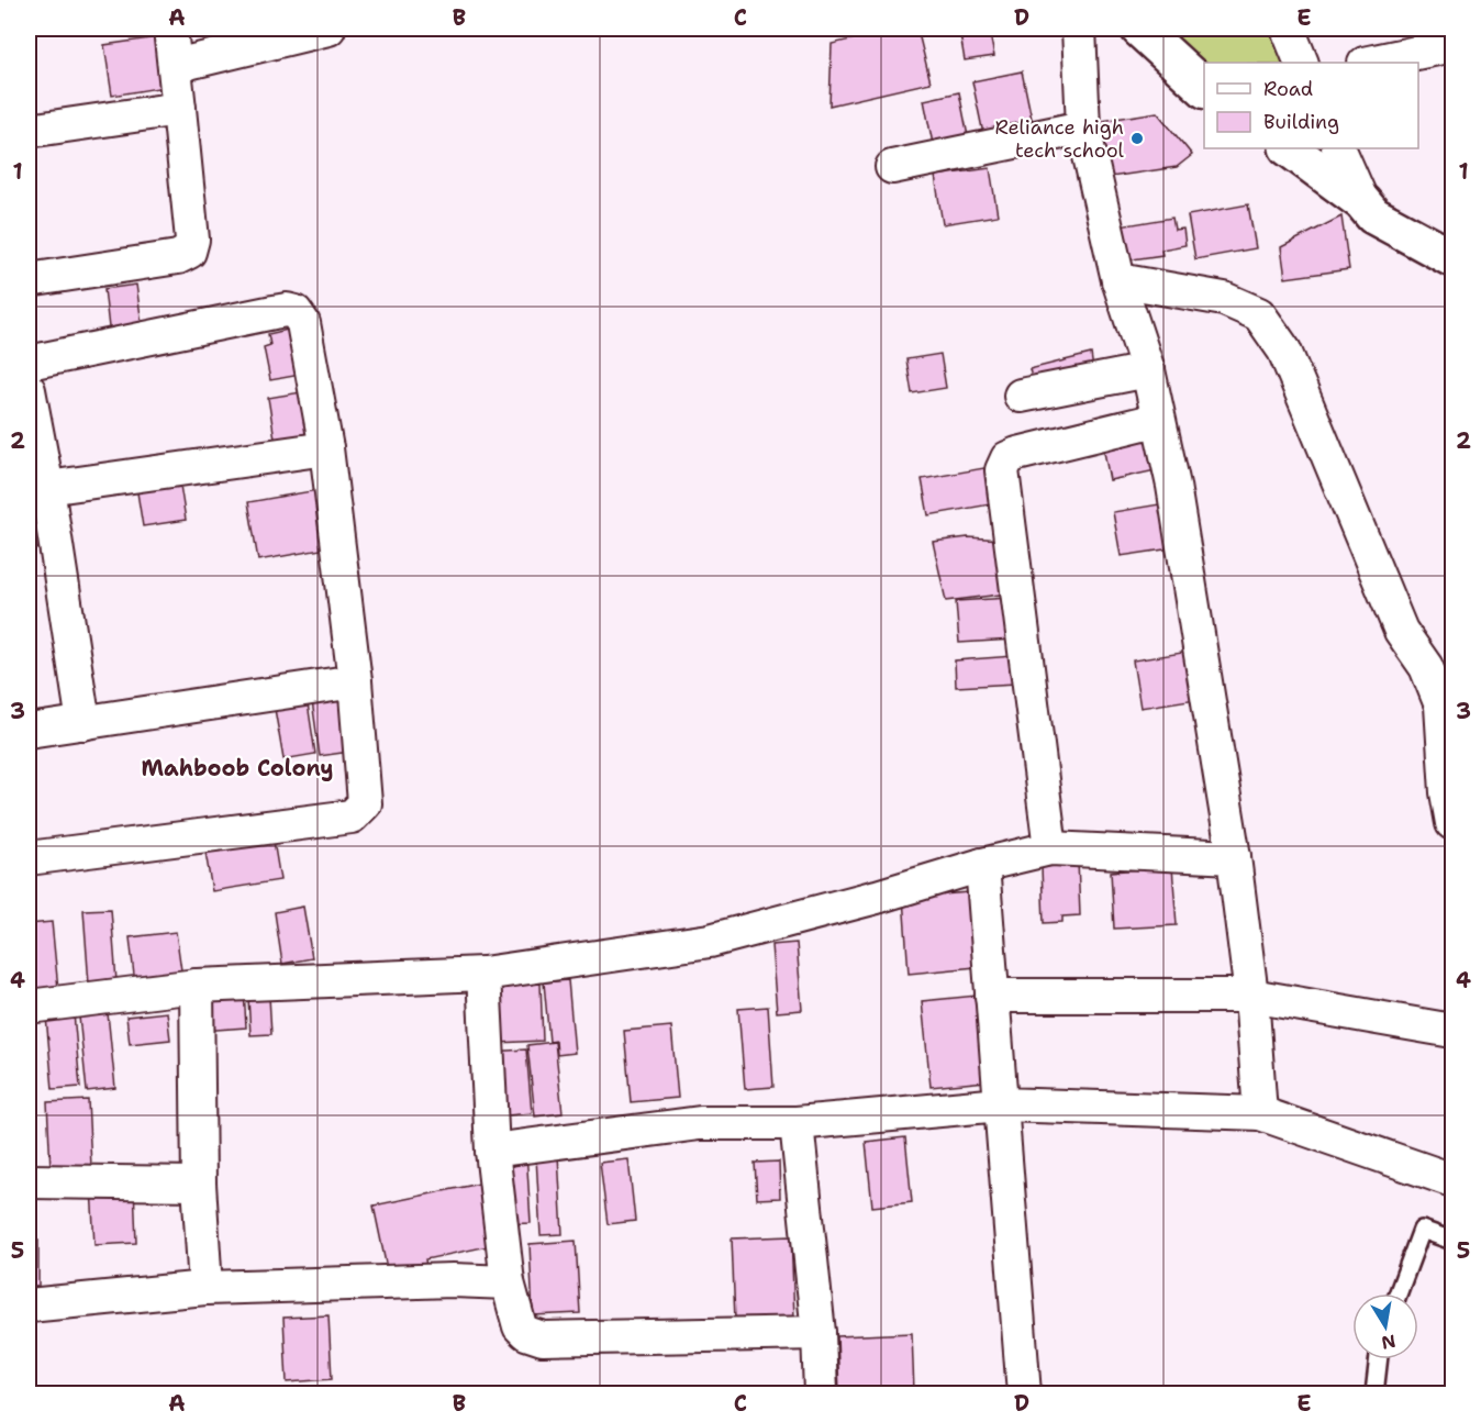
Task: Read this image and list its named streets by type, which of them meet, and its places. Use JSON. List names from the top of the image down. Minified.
{"districts":["Mahboob Colony"],"places":["Reliance high tech school"],"legend":["Road","Building"],"north":"bottom","grid":{"columns":["A","B","C","D","E"],"rows":["1","2","3","4","5"]}}
